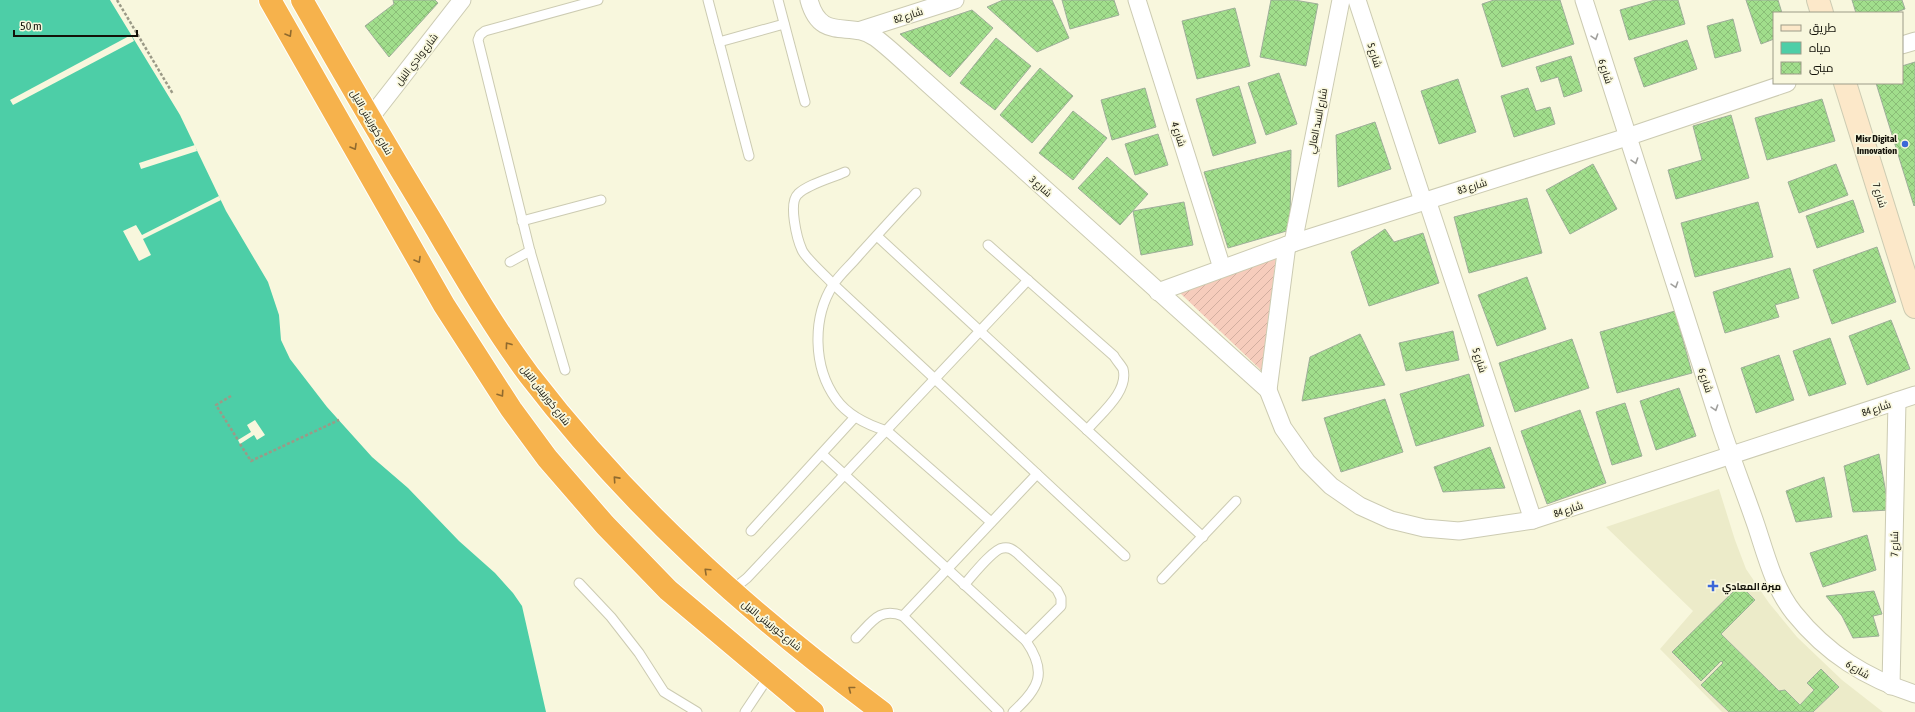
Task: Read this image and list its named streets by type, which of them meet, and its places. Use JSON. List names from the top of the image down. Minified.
{"streets":{"highway":["شارع كورنيش النيل"],"street":["شارع 82","شارع 5","شارع وادي النيل","شارع 6","شارع السد العالي","شارع 4","شارع 3","شارع 83","شارع 7","شارع 84"]},"crossings":[["شارع 82","شارع 3"],["شارع 5","شارع 83"],["شارع 5","شارع 84"],["شارع وادي النيل","شارع كورنيش النيل"],["شارع 6","شارع 83"],["شارع 6","شارع 7"],["شارع 6","شارع 84"],["شارع السد العالي","شارع 3"],["شارع السد العالي","شارع 83"],["شارع السد العالي","شارع 84"],["شارع 4","شارع 83"],["شارع 3","شارع 83"],["شارع 3","شارع 84"],["شارع 7","شارع 84"]],"one_way":["شارع 6"],"places":{"other":["Misr Digital Innovation"],"health":["مبرة المعادي"]},"legend":["طريق","مياه","مبنى"],"scale_bar":"50 m"}
